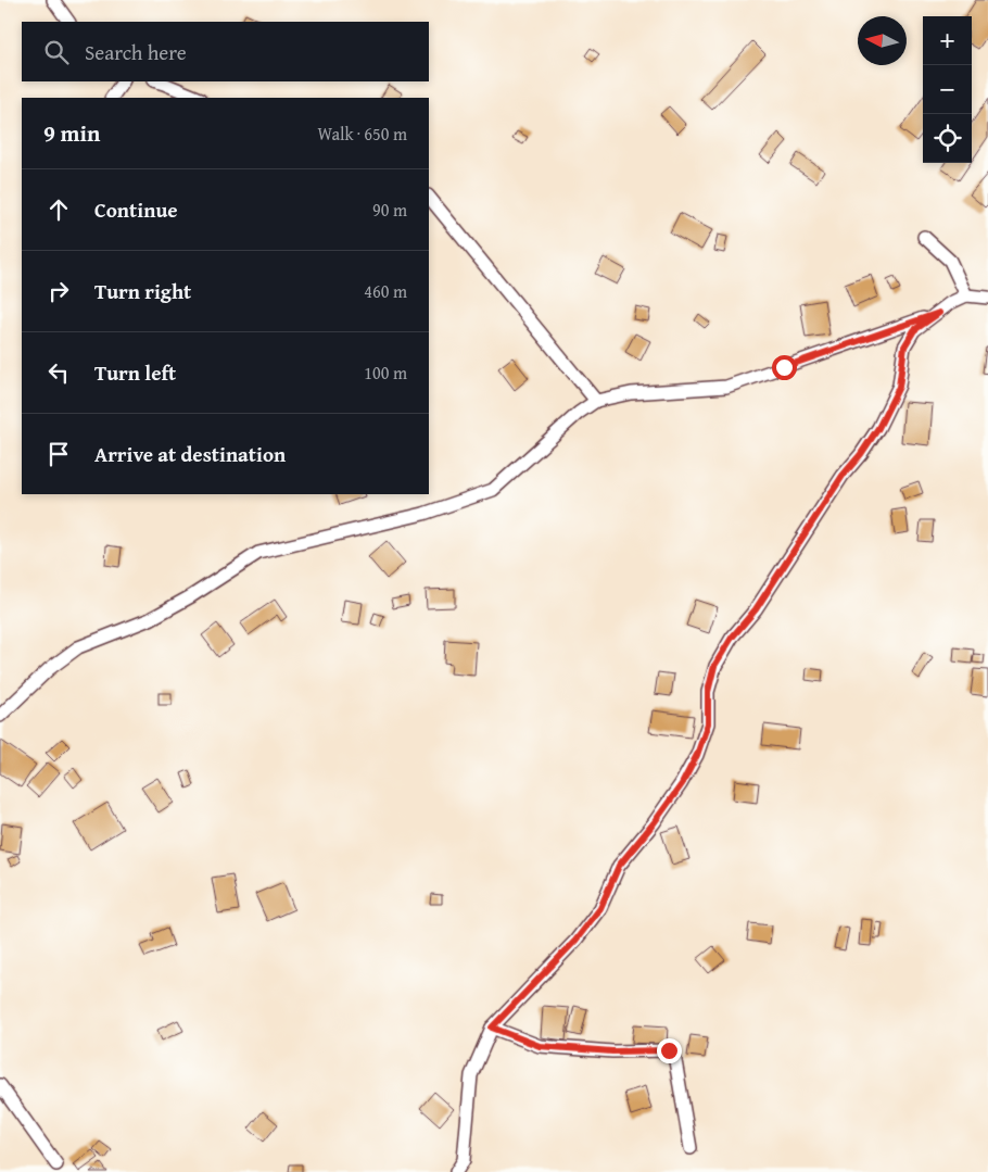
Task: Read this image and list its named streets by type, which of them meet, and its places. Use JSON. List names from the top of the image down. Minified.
{"north":"left","page":{"map_buttons":["+","−"],"search":"Search here","heading":["9 min","Walk · 650 m"],"list":[["Continue","90 m"],["Turn right","460 m"],["Turn left","100 m"],"Arrive at destination"]}}
